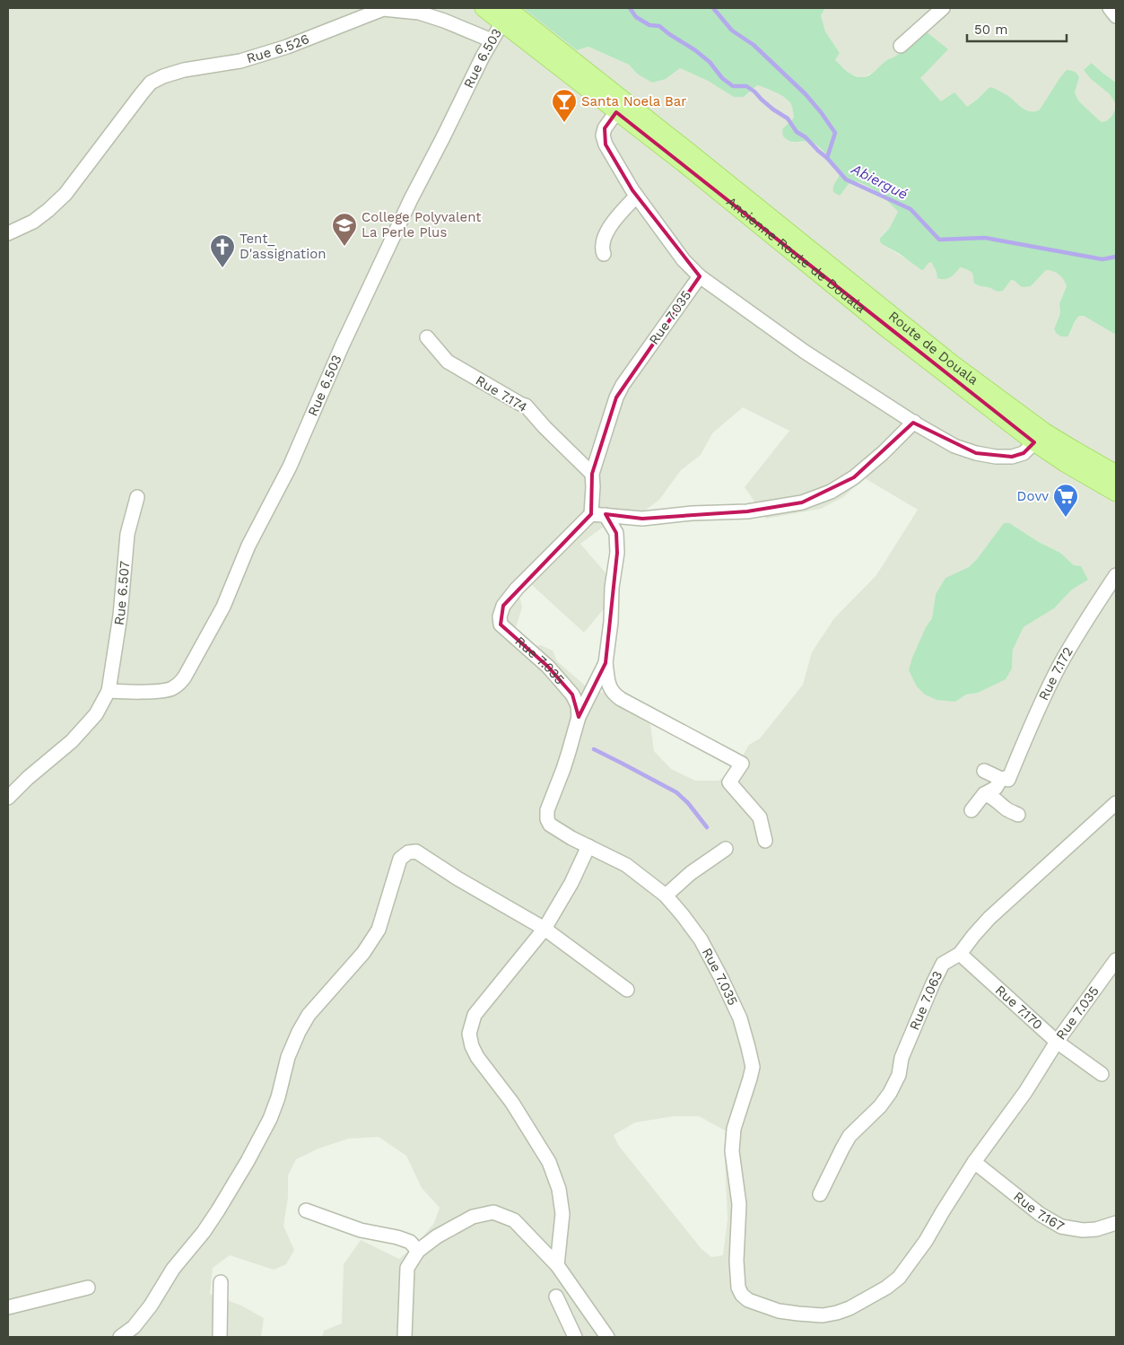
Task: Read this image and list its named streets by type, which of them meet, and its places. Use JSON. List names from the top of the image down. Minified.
{"streets":{"main road":["Ancienne Route de Douala","Route de Douala"],"street":["Rue 6.526","Rue 6.503","Rue 7.035","Rue 7.174","Rue 6.507","Rue 7.172","Rue 7.063","Rue 7.170","Rue 7.167"]},"crossings":[["Rue 6.526","Rue 6.503"],["Rue 6.503","Ancienne Route de Douala"],["Rue 6.503","Route de Douala"],["Rue 6.503","Rue 6.507"],["Ancienne Route de Douala","Route de Douala"],["Rue 7.035","Rue 7.174"],["Rue 7.035","Rue 7.170"],["Rue 7.035","Rue 7.167"],["Rue 7.063","Rue 7.170"]],"water":["Abiergué"],"places":{"bar":["Santa Noela Bar"],"school or university":["College Polyvalent La Perle Plus"],"church":["Tent_ D'assignation"],"supermarket":["Dovv"]},"scale_bar":"50 m"}
